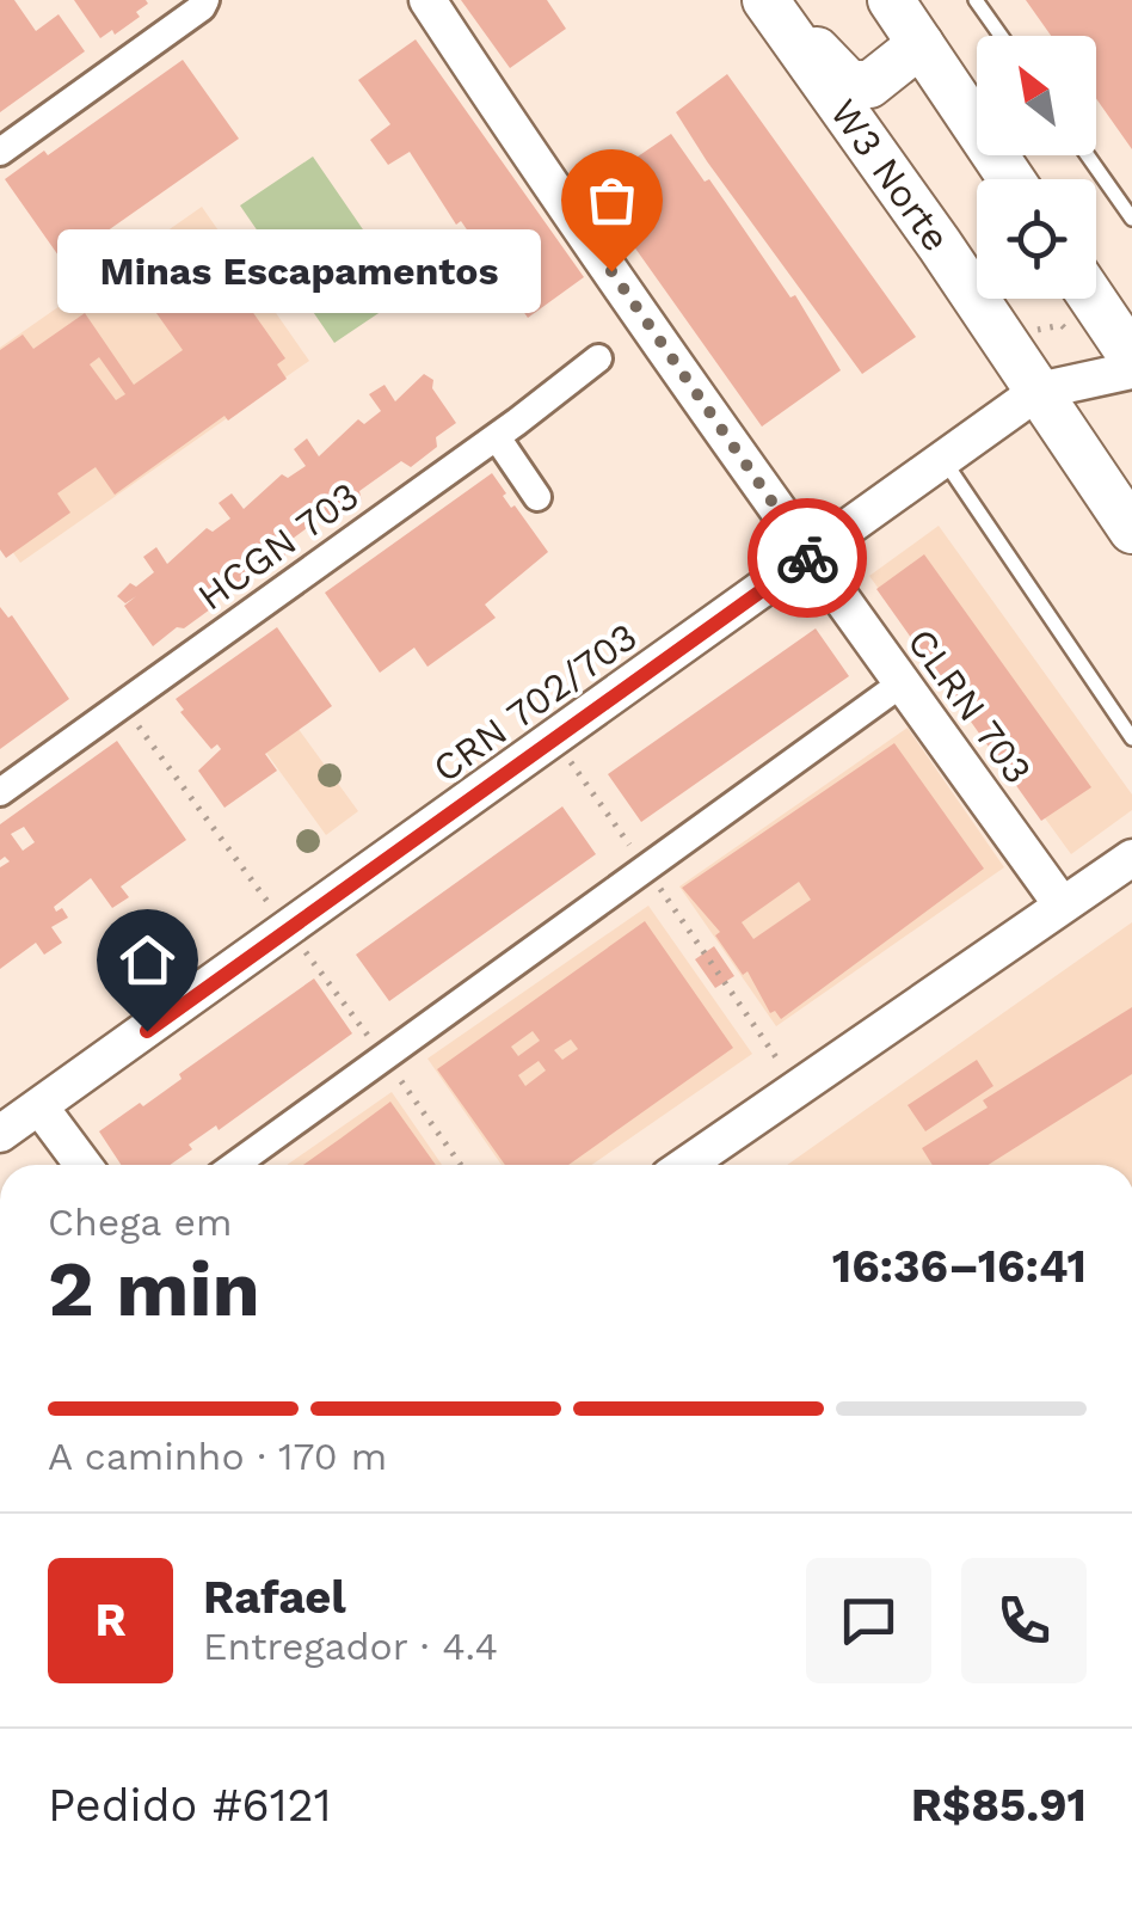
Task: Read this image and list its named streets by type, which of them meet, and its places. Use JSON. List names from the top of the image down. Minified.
{"streets":{"main road":["W3 Norte"],"street":["HCGN 703","CRN 702/703","CLRN 703"]},"crossings":[["W3 Norte","CRN 702/703"],["CRN 702/703","CLRN 703"]],"places":["Minas Escapamentos"],"north":"top left","page":{"bubble":"Minas Escapamentos","heading":["2 min","Chega em","16:36–16:41"],"panel":["Rafael","Entregador · 4.4","Pedido #6121","R$85.91"],"bar":"A caminho · 170 m","round":"R"}}
